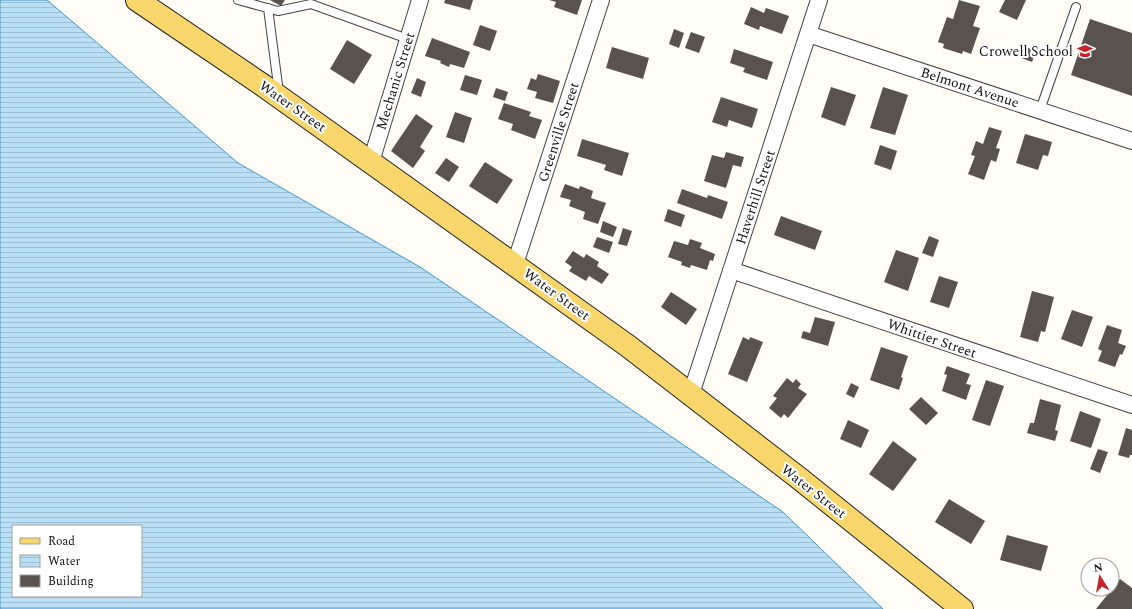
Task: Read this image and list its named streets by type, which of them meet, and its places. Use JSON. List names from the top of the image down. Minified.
{"streets":{"main road":["Water Street"],"street":["Mechanic Street","Belmont Avenue","Greenville Street","Haverhill Street","Whittier Street"]},"crossings":[["Mechanic Street","Water Street"],["Belmont Avenue","Haverhill Street"],["Water Street","Greenville Street"],["Water Street","Haverhill Street"],["Haverhill Street","Whittier Street"]],"places":{"school or university":["Crowell School"]},"legend":["Road","Water","Building"],"north":"top"}
